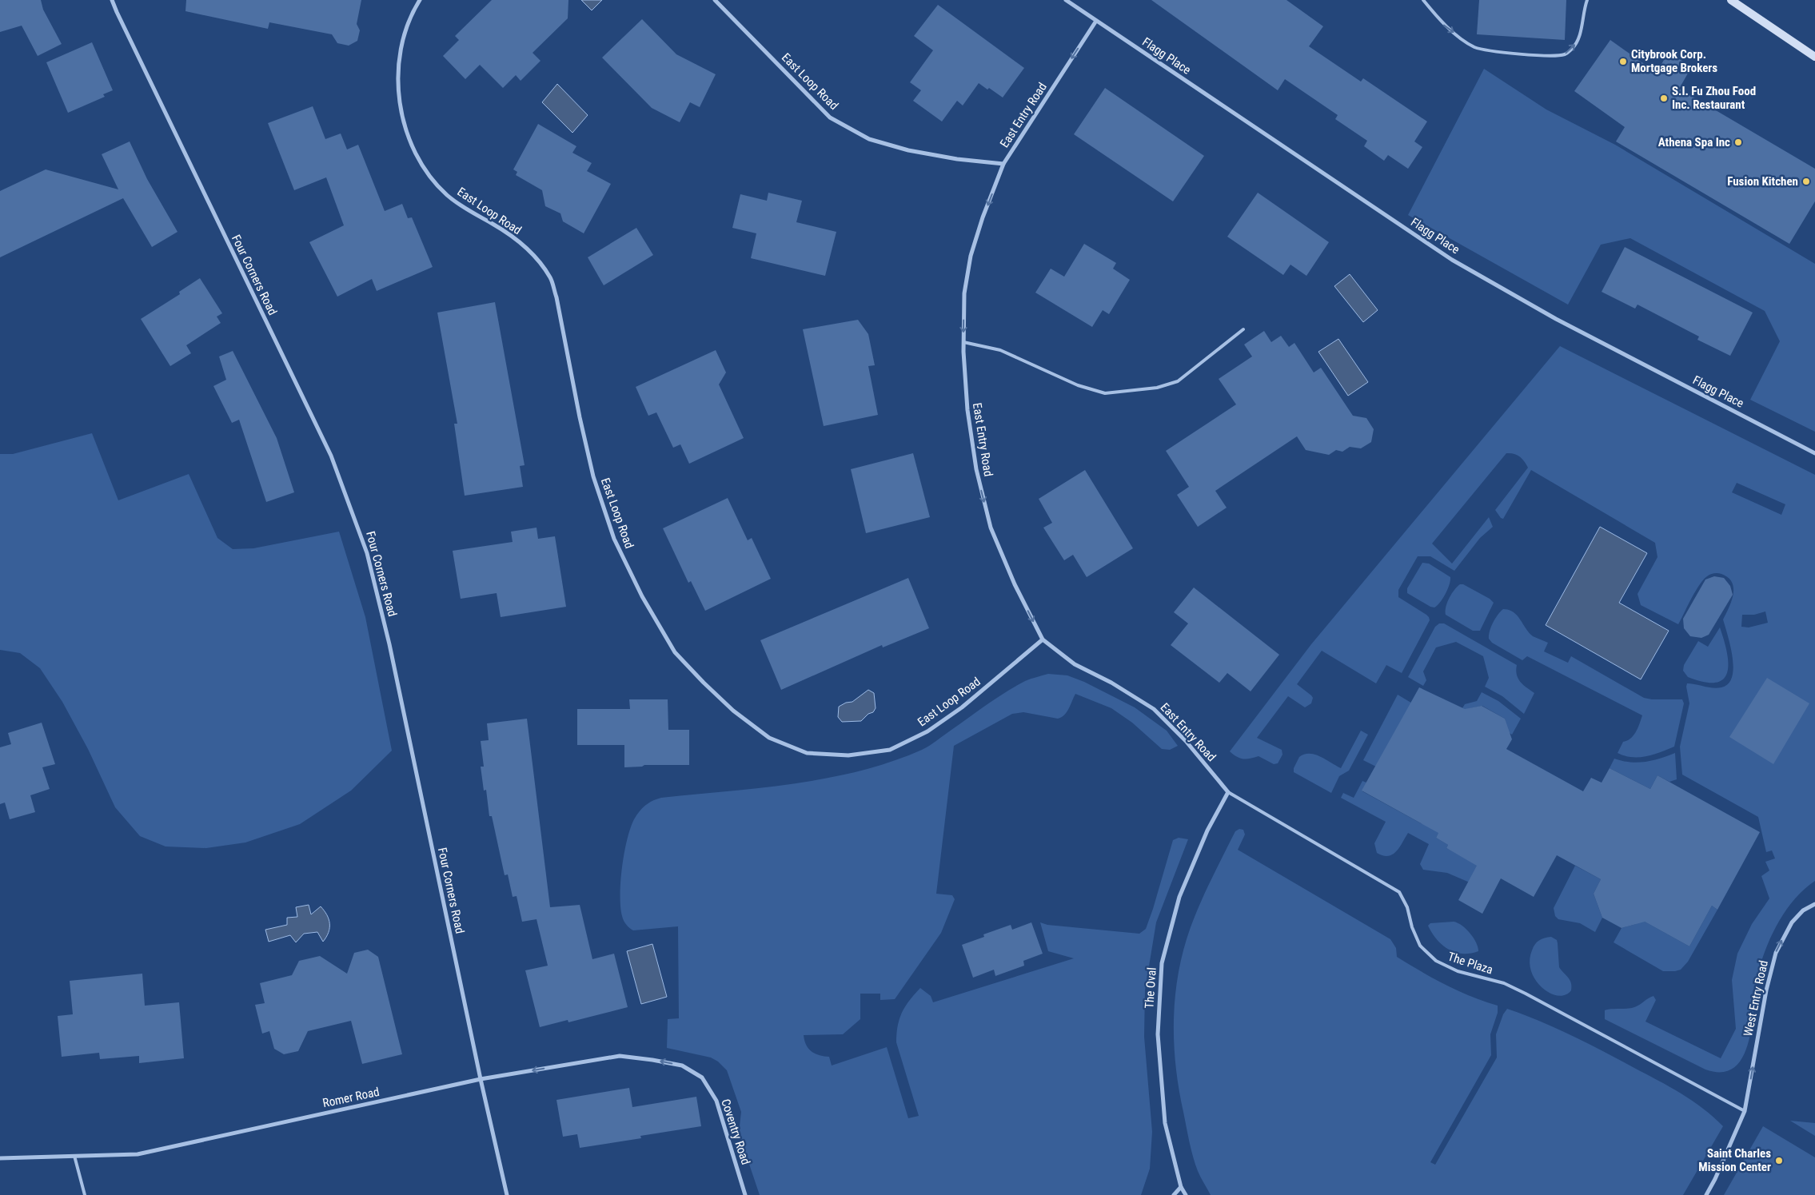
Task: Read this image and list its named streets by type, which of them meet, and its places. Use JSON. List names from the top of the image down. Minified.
{"streets":{"street":["Flagg Place","East Loop Road","East Entry Road","Four Corners Road","The Oval","West Entry Road","Romer Road","Coventry Road"],"lane":["The Plaza"]},"crossings":[["Flagg Place","East Entry Road"],["East Loop Road","East Entry Road"],["East Entry Road","The Plaza"],["East Entry Road","The Oval"],["Four Corners Road","Romer Road"],["The Plaza","The Oval"],["The Plaza","West Entry Road"],["Romer Road","Coventry Road"]],"one_way":["East Entry Road","West Entry Road"],"places":["Citybrook Corp. Mortgage Brokers","S.I. Fu Zhou Food Inc. Restaurant","Athena Spa Inc","Fusion Kitchen","Saint Charles Mission Center"]}
